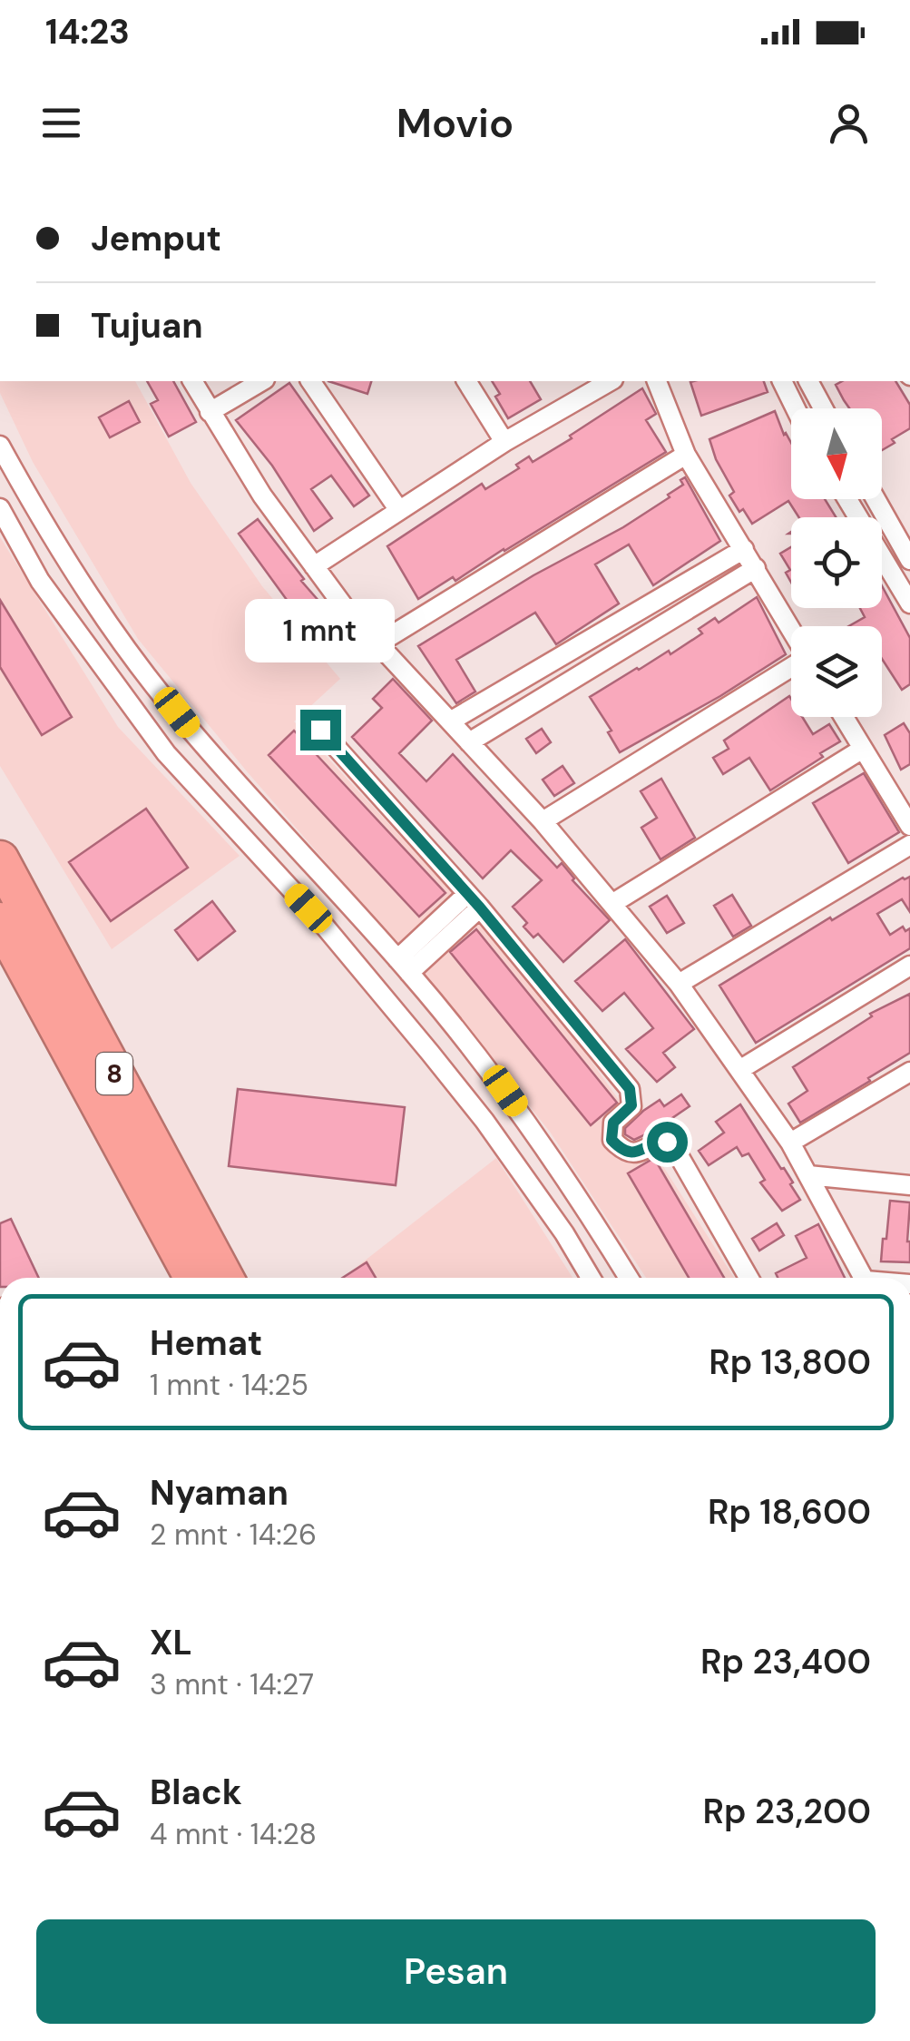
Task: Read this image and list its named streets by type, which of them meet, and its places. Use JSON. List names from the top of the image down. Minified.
{"streets":{"highway":["8"]},"north":"bottom","page":{"status":"14:23","header":"Movio","banner":["Jemput","Tujuan"],"bubble":"1 mnt","list":[{"name":"Hemat","note":"1 mnt · 14:25","value":"Rp 13,800"},{"name":"Nyaman","note":"2 mnt · 14:26","value":"Rp 18,600"},{"name":"XL","note":"3 mnt · 14:27","value":"Rp 23,400"},{"name":"Black","note":"4 mnt · 14:28","value":"Rp 23,200"}],"buttons":"Pesan"}}
